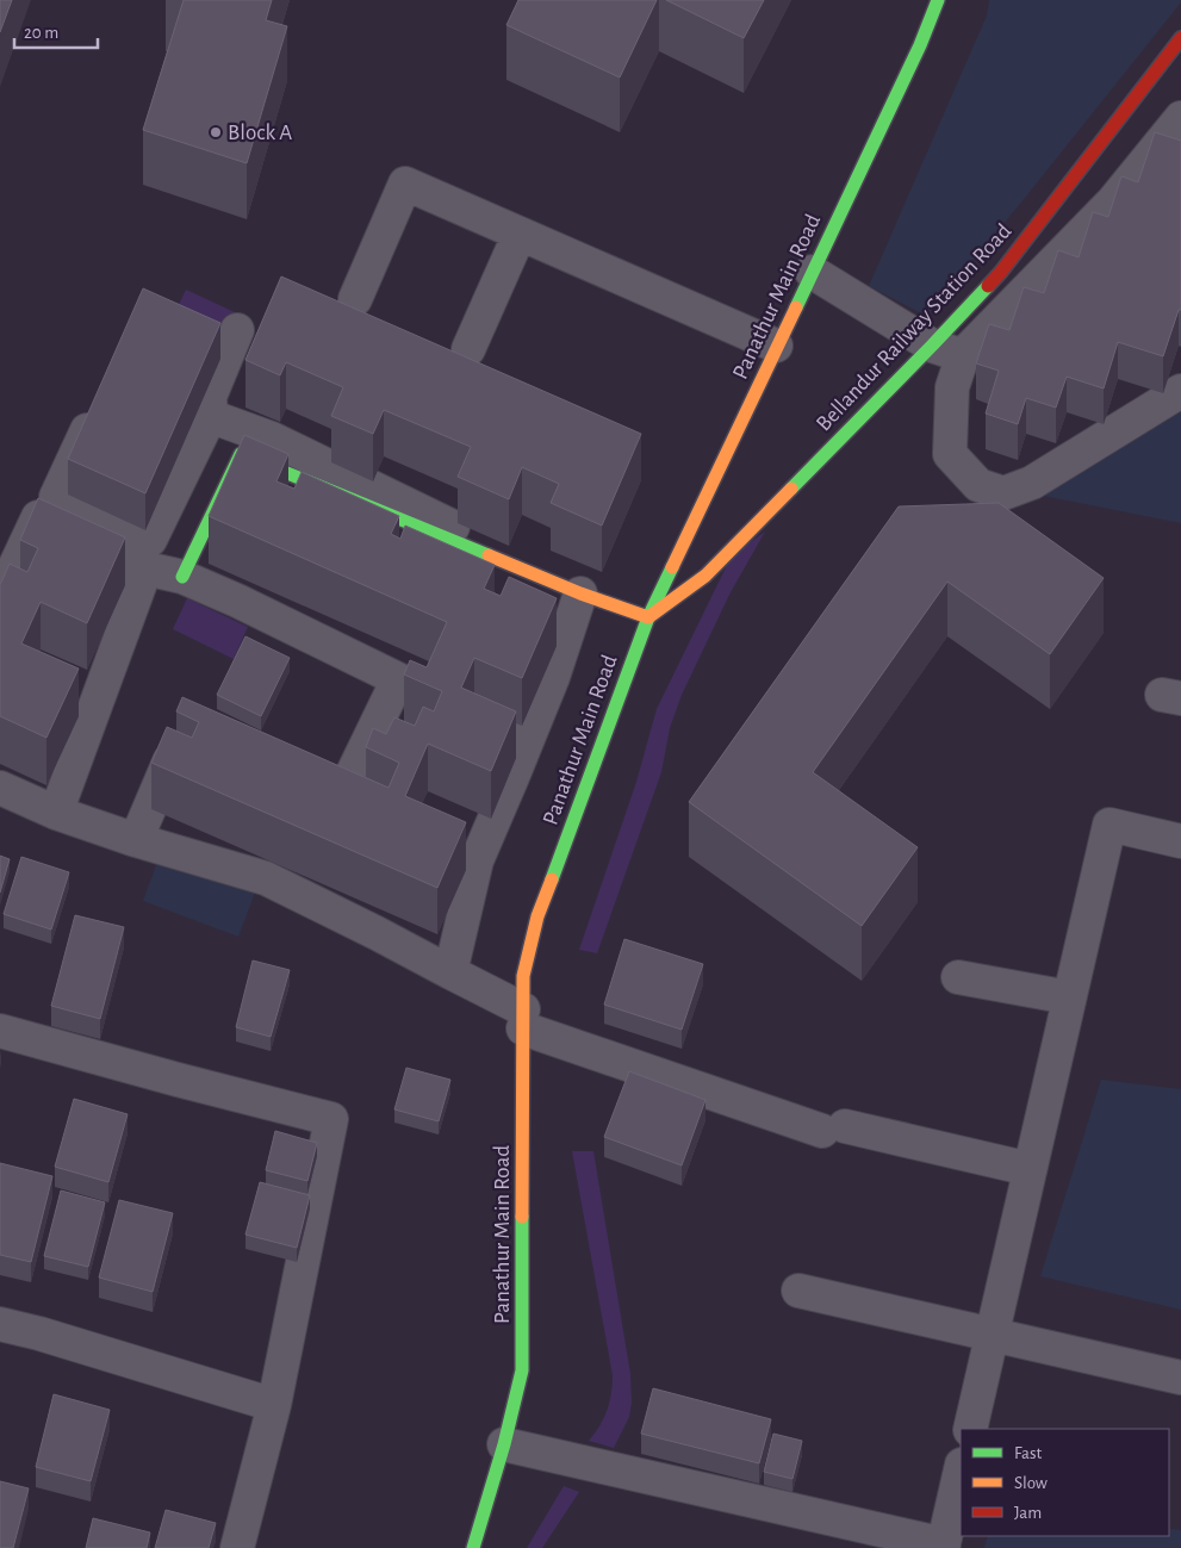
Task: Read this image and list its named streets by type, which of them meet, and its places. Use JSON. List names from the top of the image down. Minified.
{"streets":{"street":["Panathur Main Road","Bellandur Railway Station Road"]},"crossings":[["Panathur Main Road","Bellandur Railway Station Road"]],"places":["Block A"],"legend":["Fast","Slow","Jam"],"scale_bar":"20 m"}
